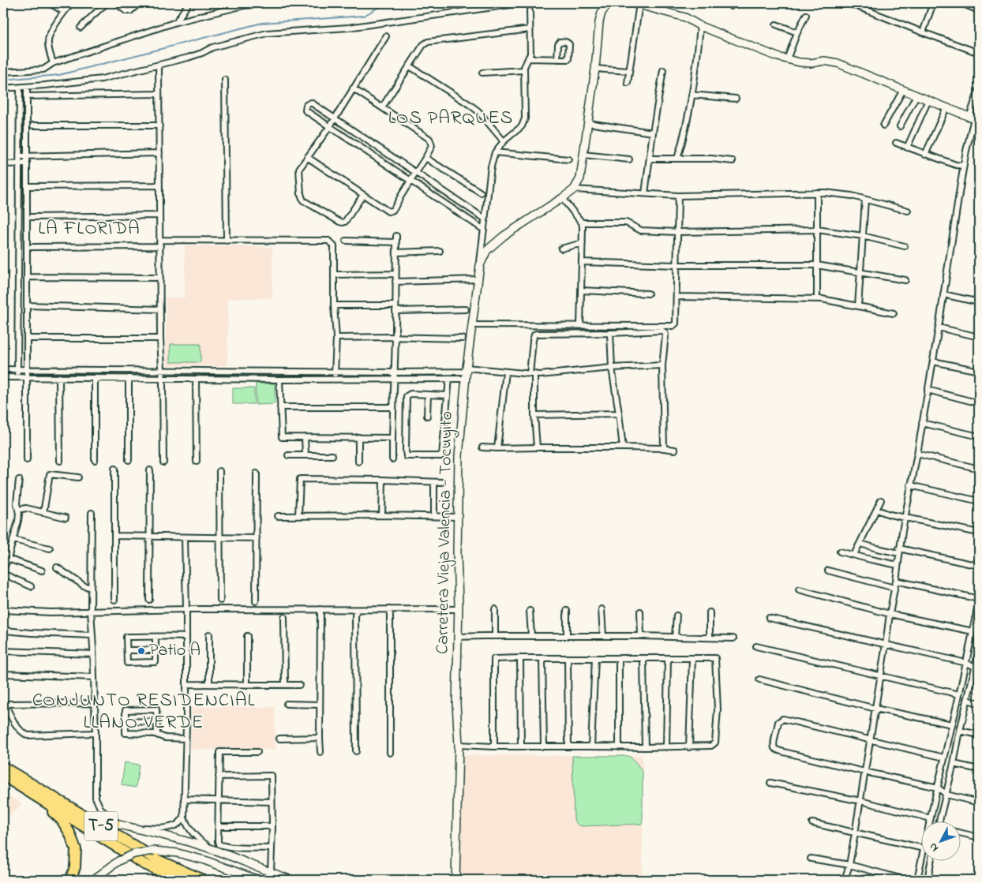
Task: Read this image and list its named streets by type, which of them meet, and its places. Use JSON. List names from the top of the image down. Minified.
{"streets":{"highway":["T-5"],"street":["Carretera Vieja Valencia - Tocuyito"]},"districts":["LOS PARQUES","LA FLORIDA","CONJUNTO RESIDENCIAL LLANO VERDE"],"places":["Patio A"],"north":"bottom left"}
